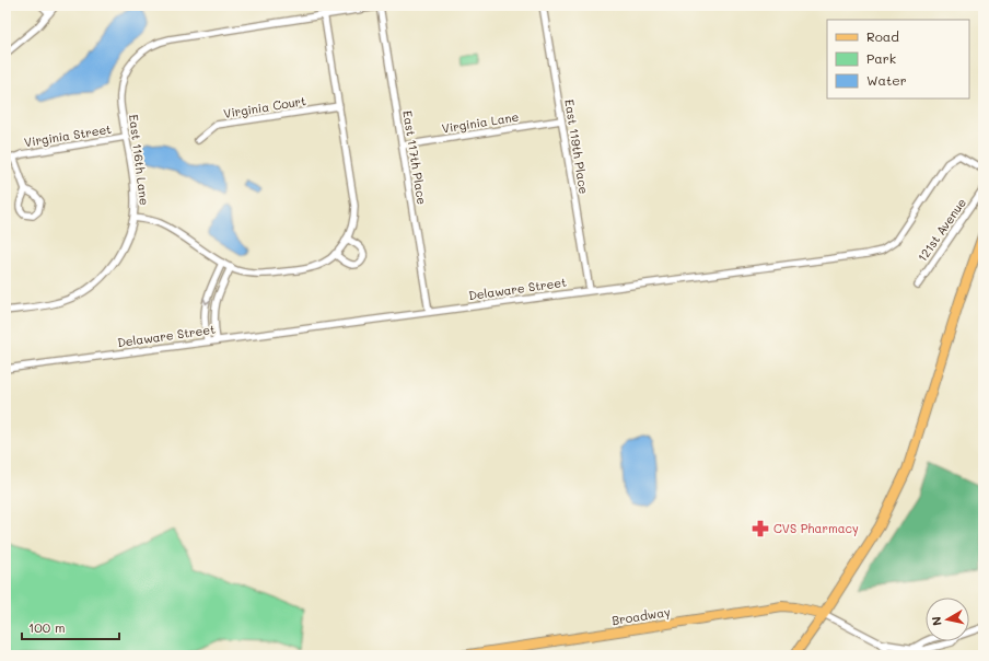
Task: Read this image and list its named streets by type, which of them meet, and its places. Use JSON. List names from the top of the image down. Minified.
{"streets":{"main road":["Broadway"],"street":["Virginia Court","Virginia Lane","Virginia Street","East 119th Place","East 117th Place","East 116th Lane","121st Avenue","Delaware Street"]},"crossings":[["Virginia Lane","East 119th Place"],["Virginia Lane","East 117th Place"],["Virginia Street","East 116th Lane"],["East 119th Place","Delaware Street"],["East 117th Place","East 116th Lane"],["East 117th Place","Delaware Street"]],"places":{"pharmacy":["CVS Pharmacy"]},"legend":["Road","Park","Water"],"scale_bar":"100 m","north":"left"}
